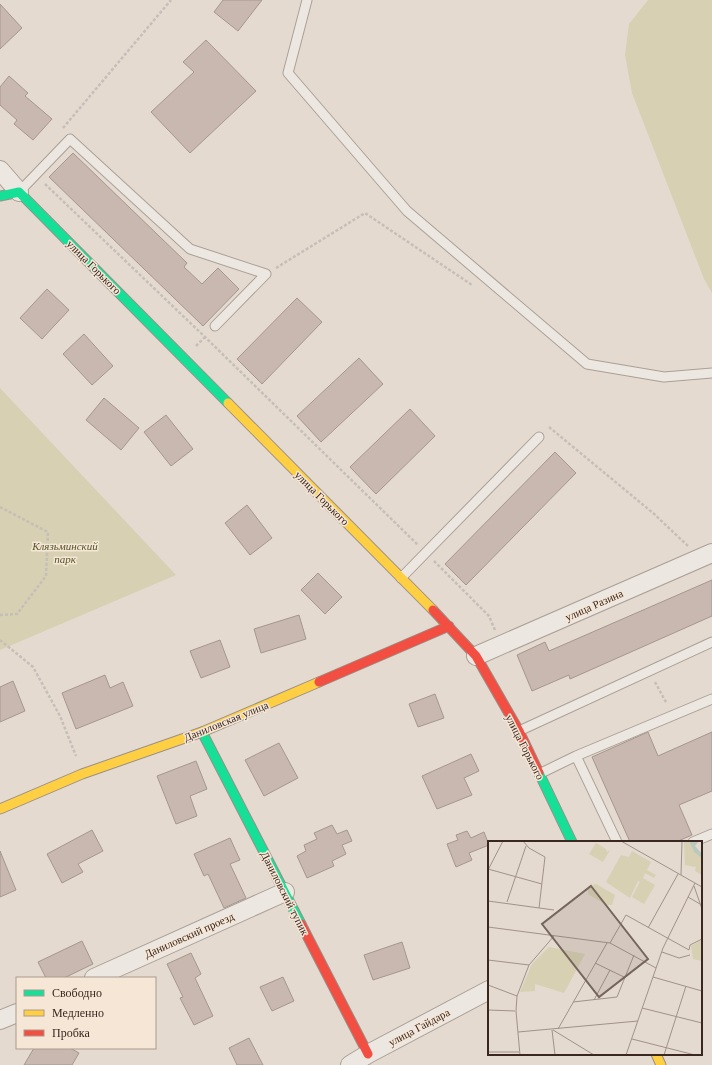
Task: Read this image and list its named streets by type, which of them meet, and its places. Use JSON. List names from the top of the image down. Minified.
{"streets":{"street":["улица Горького","улица Разина","Даниловская улица","Даниловский тупик","Даниловский проезд","улица Гайдара"]},"crossings":[["улица Горького","улица Разина"],["улица Горького","Даниловская улица"],["Даниловская улица","Даниловский тупик"],["Даниловский тупик","Даниловский проезд"],["Даниловский тупик","улица Гайдара"]],"parks":["Клязьминский парк"],"legend":["Свободно","Медленно","Пробка"]}
